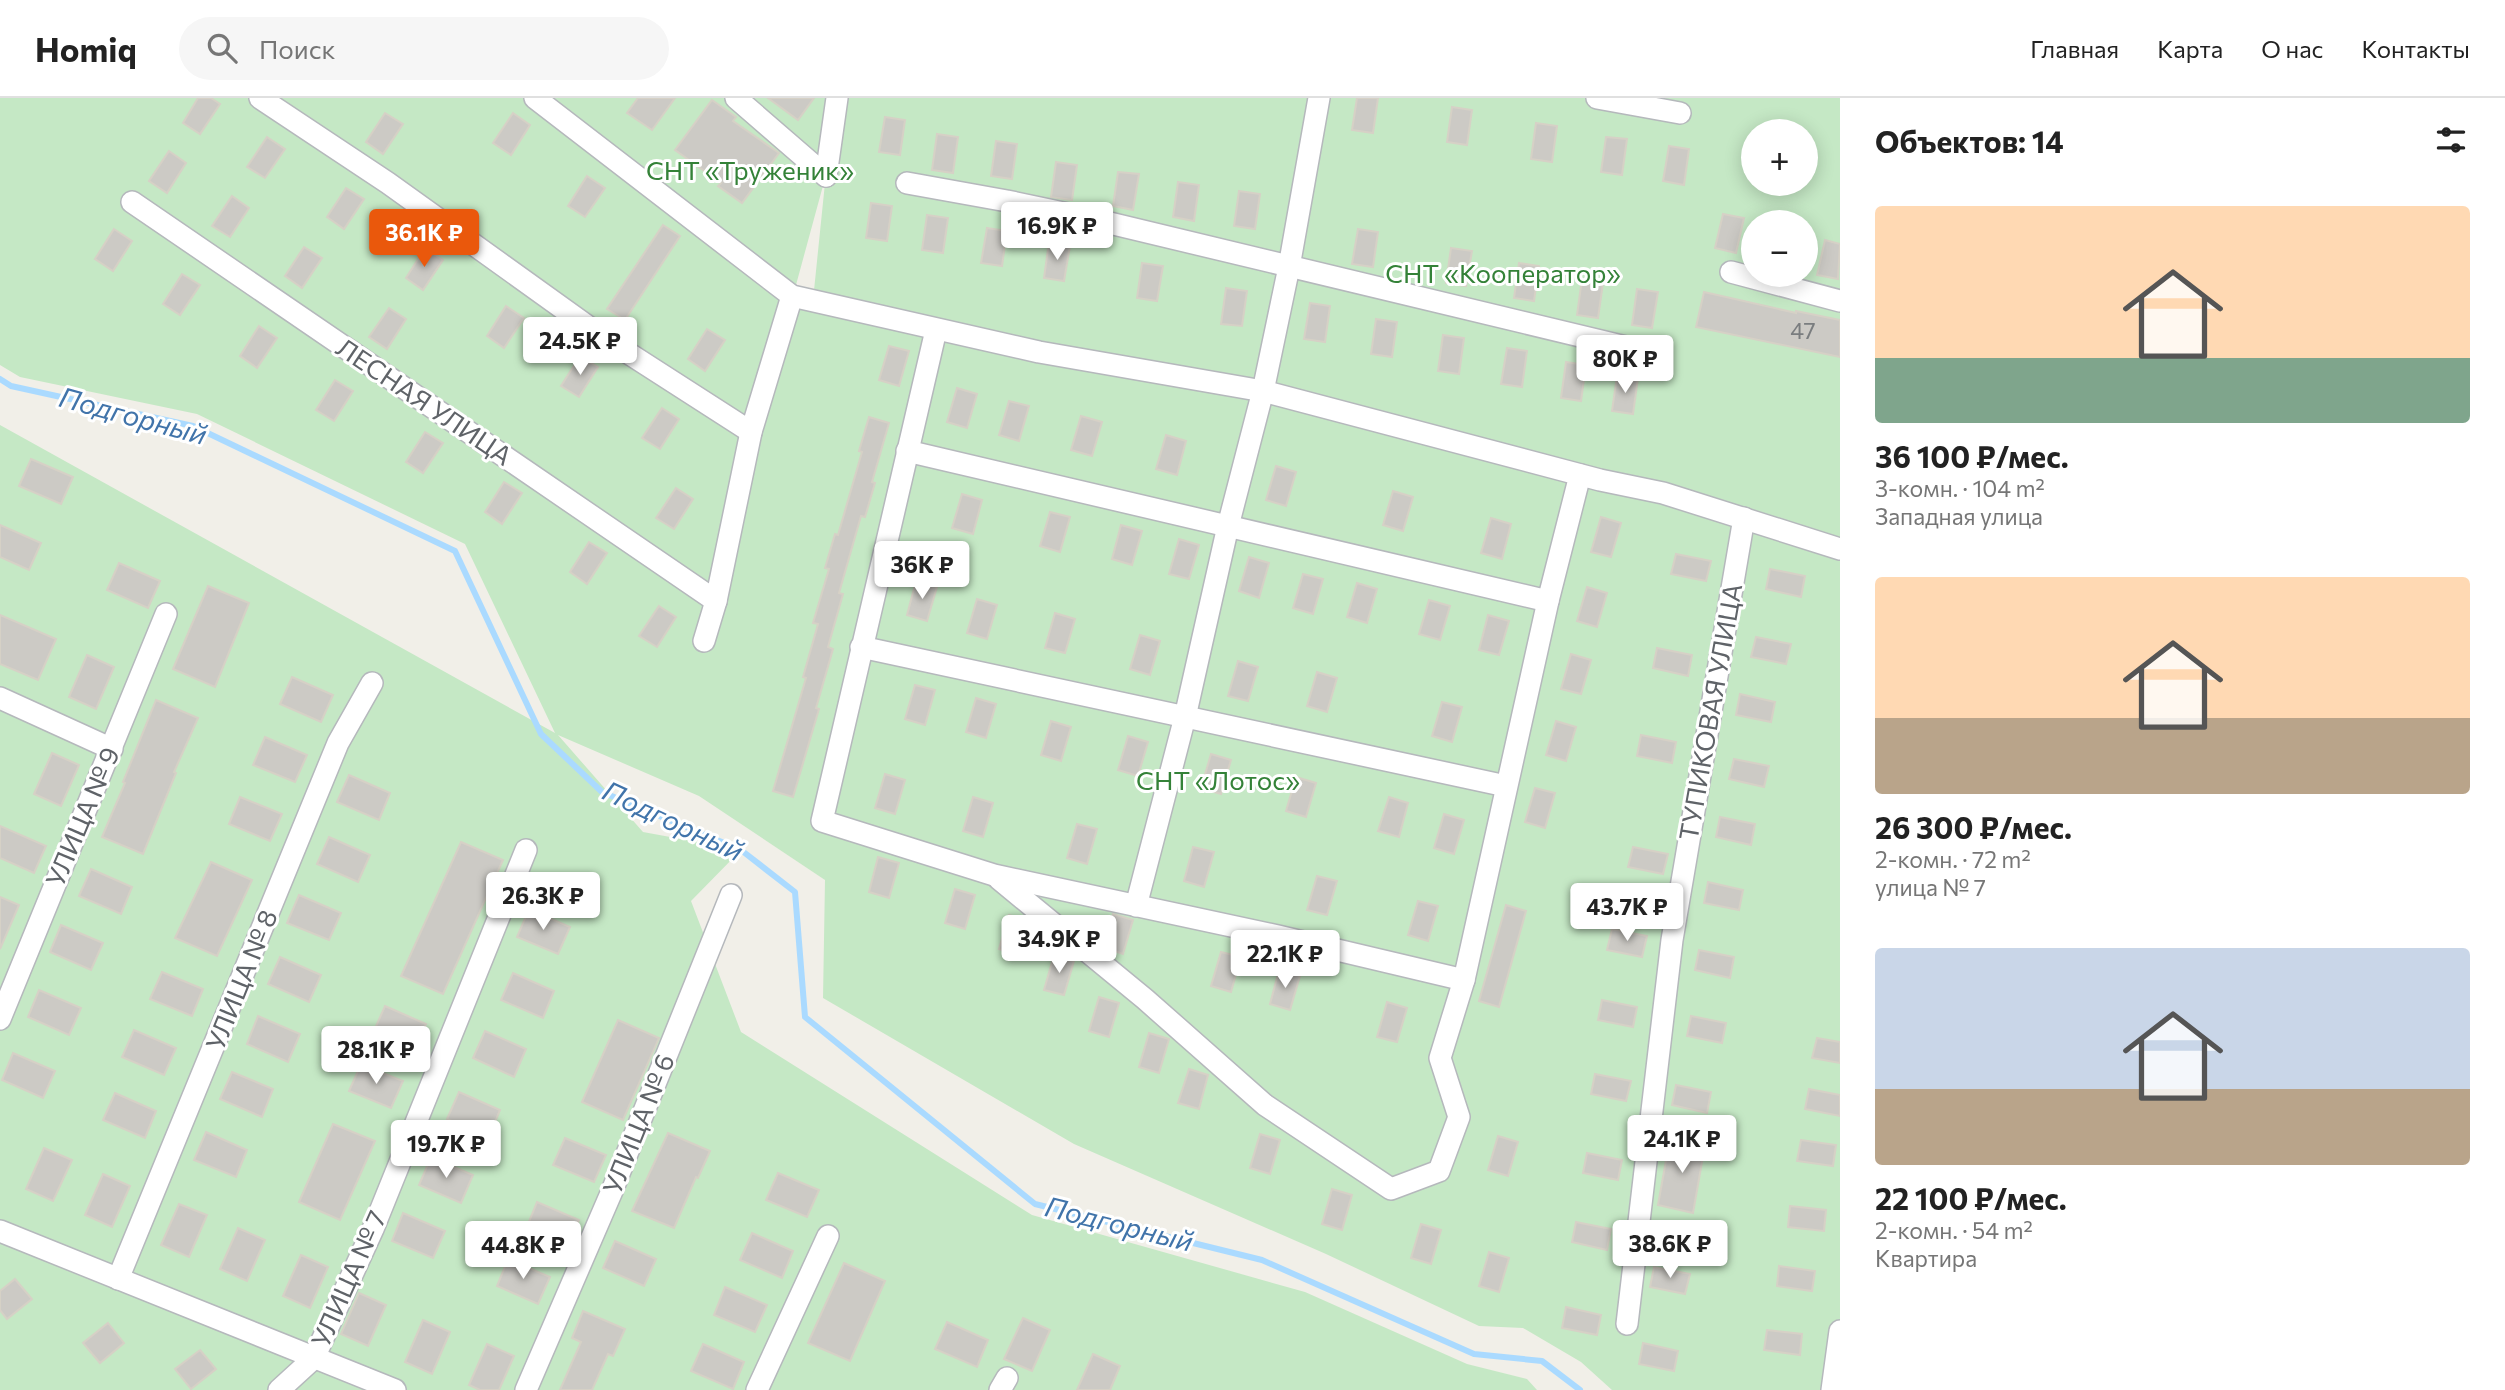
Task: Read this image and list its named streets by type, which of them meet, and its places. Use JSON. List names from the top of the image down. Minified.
{"streets":{"street":["ЛЕСНАЯ УЛИЦА","ТУПИКОВАЯ УЛИЦА","УЛИЦА № 9","УЛИЦА № 8","УЛИЦА № 6","УЛИЦА № 7"]},"water":["Подгорный"],"parks":["СНТ «Труженик»","СНТ «Кооператор»","СНТ «Лотос»"],"house_numbers":["47"],"page":{"header":"Homiq","search":"Поиск","nav":["Главная","Карта","О нас","Контакты"],"heading":"Объектов: 14","map_buttons":["+","−"],"list":[{"name":"36 100 ₽/мес.","note":"3-комн. · 104 m² · Западная улица"},{"name":"26 300 ₽/мес.","note":"2-комн. · 72 m² · улица № 7"},{"name":"22 100 ₽/мес.","note":"2-комн. · 54 m² · Квартира"}],"price":["16.9K ₽","36.1K ₽","24.5K ₽","80K ₽","36K ₽","26.3K ₽","43.7K ₽","34.9K ₽","22.1K ₽","28.1K ₽","24.1K ₽","19.7K ₽","38.6K ₽","44.8K ₽"]}}
